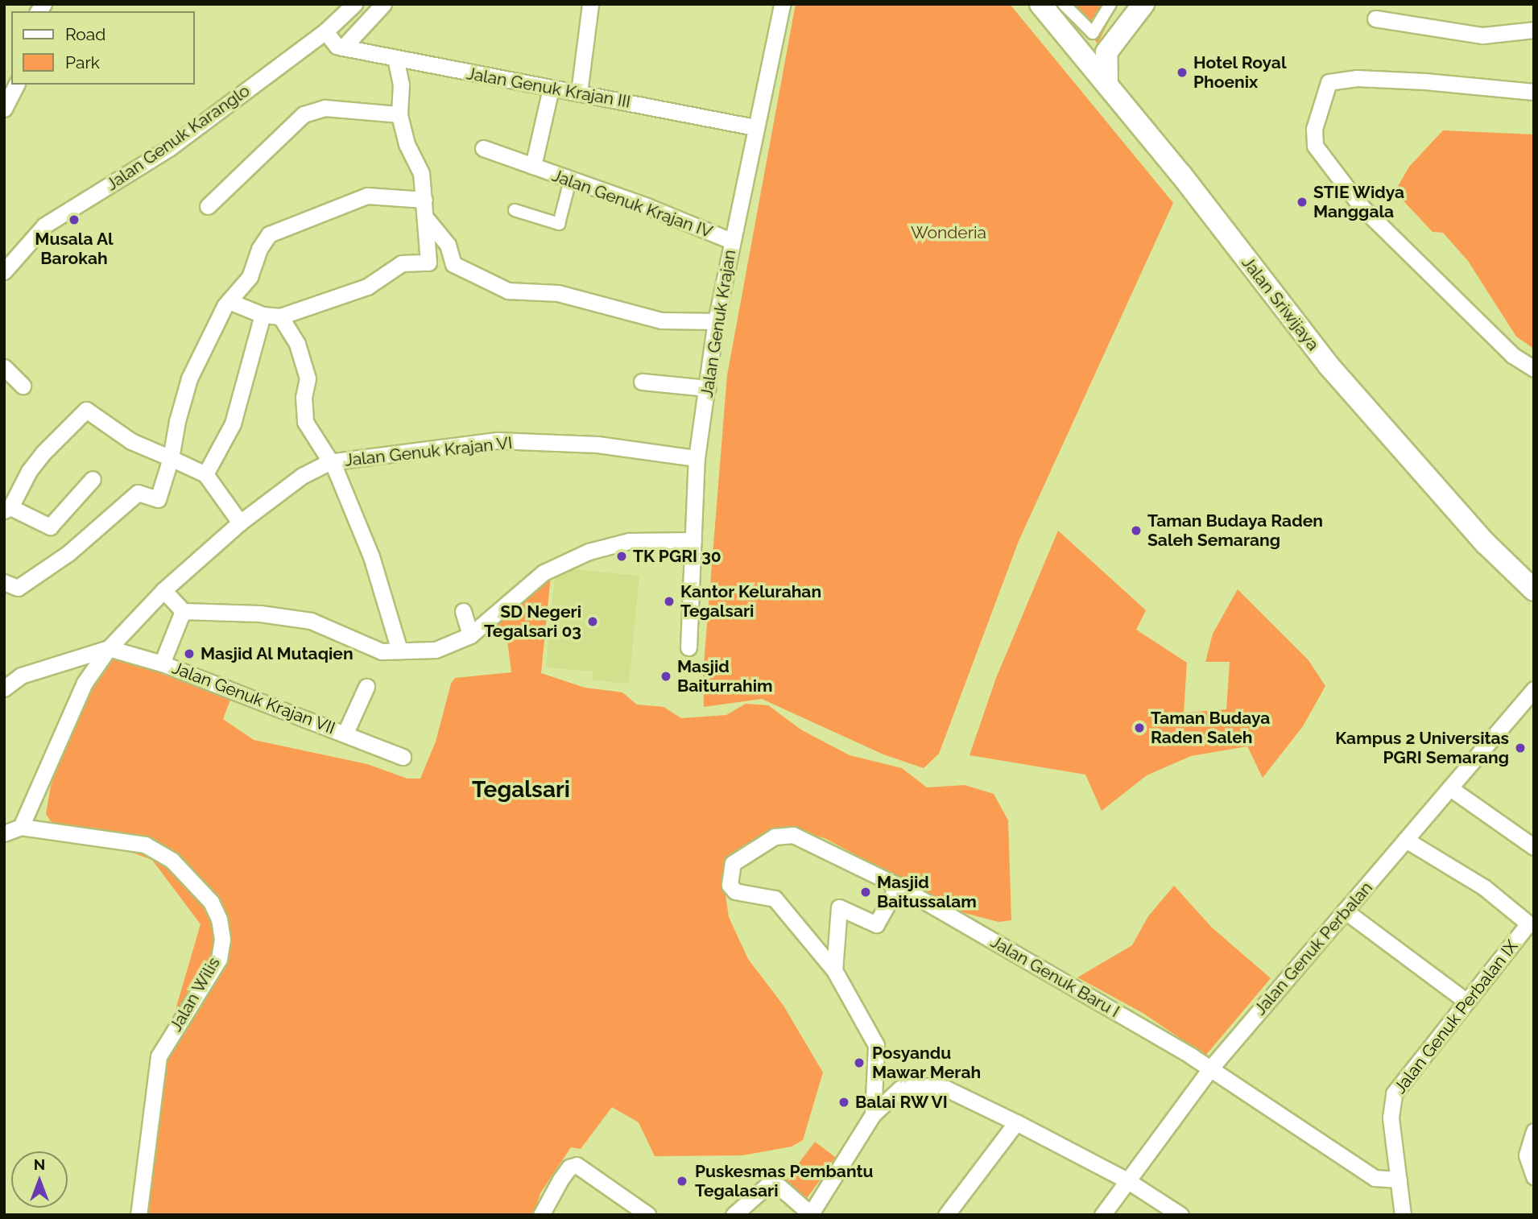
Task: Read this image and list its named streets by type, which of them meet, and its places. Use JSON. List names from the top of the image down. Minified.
{"streets":{"main road":["Jalan Sriwijaya"],"street":["Jalan Genuk Krajan III","Jalan Genuk Karanglo","Jalan Genuk Krajan IV","Jalan Genuk Krajan","Jalan Genuk Krajan VI","Jalan Genuk Krajan VII","Jalan Genuk Perbalan","Jalan Genuk Baru I","Jalan Wilis","Jalan Genuk Perbalan IX"]},"crossings":[["Jalan Genuk Krajan III","Jalan Genuk Karanglo"],["Jalan Genuk Krajan III","Jalan Genuk Krajan IV"],["Jalan Genuk Krajan III","Jalan Genuk Krajan"],["Jalan Genuk Krajan IV","Jalan Genuk Krajan"],["Jalan Genuk Krajan","Jalan Genuk Krajan VI"],["Jalan Genuk Krajan VI","Jalan Genuk Krajan VII"],["Jalan Genuk Krajan VI","Jalan Wilis"],["Jalan Genuk Perbalan","Jalan Genuk Baru I"],["Jalan Genuk Baru I","Jalan Genuk Perbalan IX"]],"districts":["Tegalsari"],"parks":["Wonderia"],"places":["Hotel Royal Phoenix","STIE Widya Manggala","Musala Al Barokah","Taman Budaya Raden Saleh Semarang","TK PGRI 30","Kantor Kelurahan Tegalsari","SD Negeri Tegalsari 03","Masjid Al Mutaqien","Masjid Baiturrahim","Taman Budaya Raden Saleh","Kampus 2 Universitas PGRI Semarang","Masjid Baitussalam","Posyandu Mawar Merah","Balai RW VI","Puskesmas Pembantu Tegalasari"],"legend":["Road","Park"],"north":"top"}
